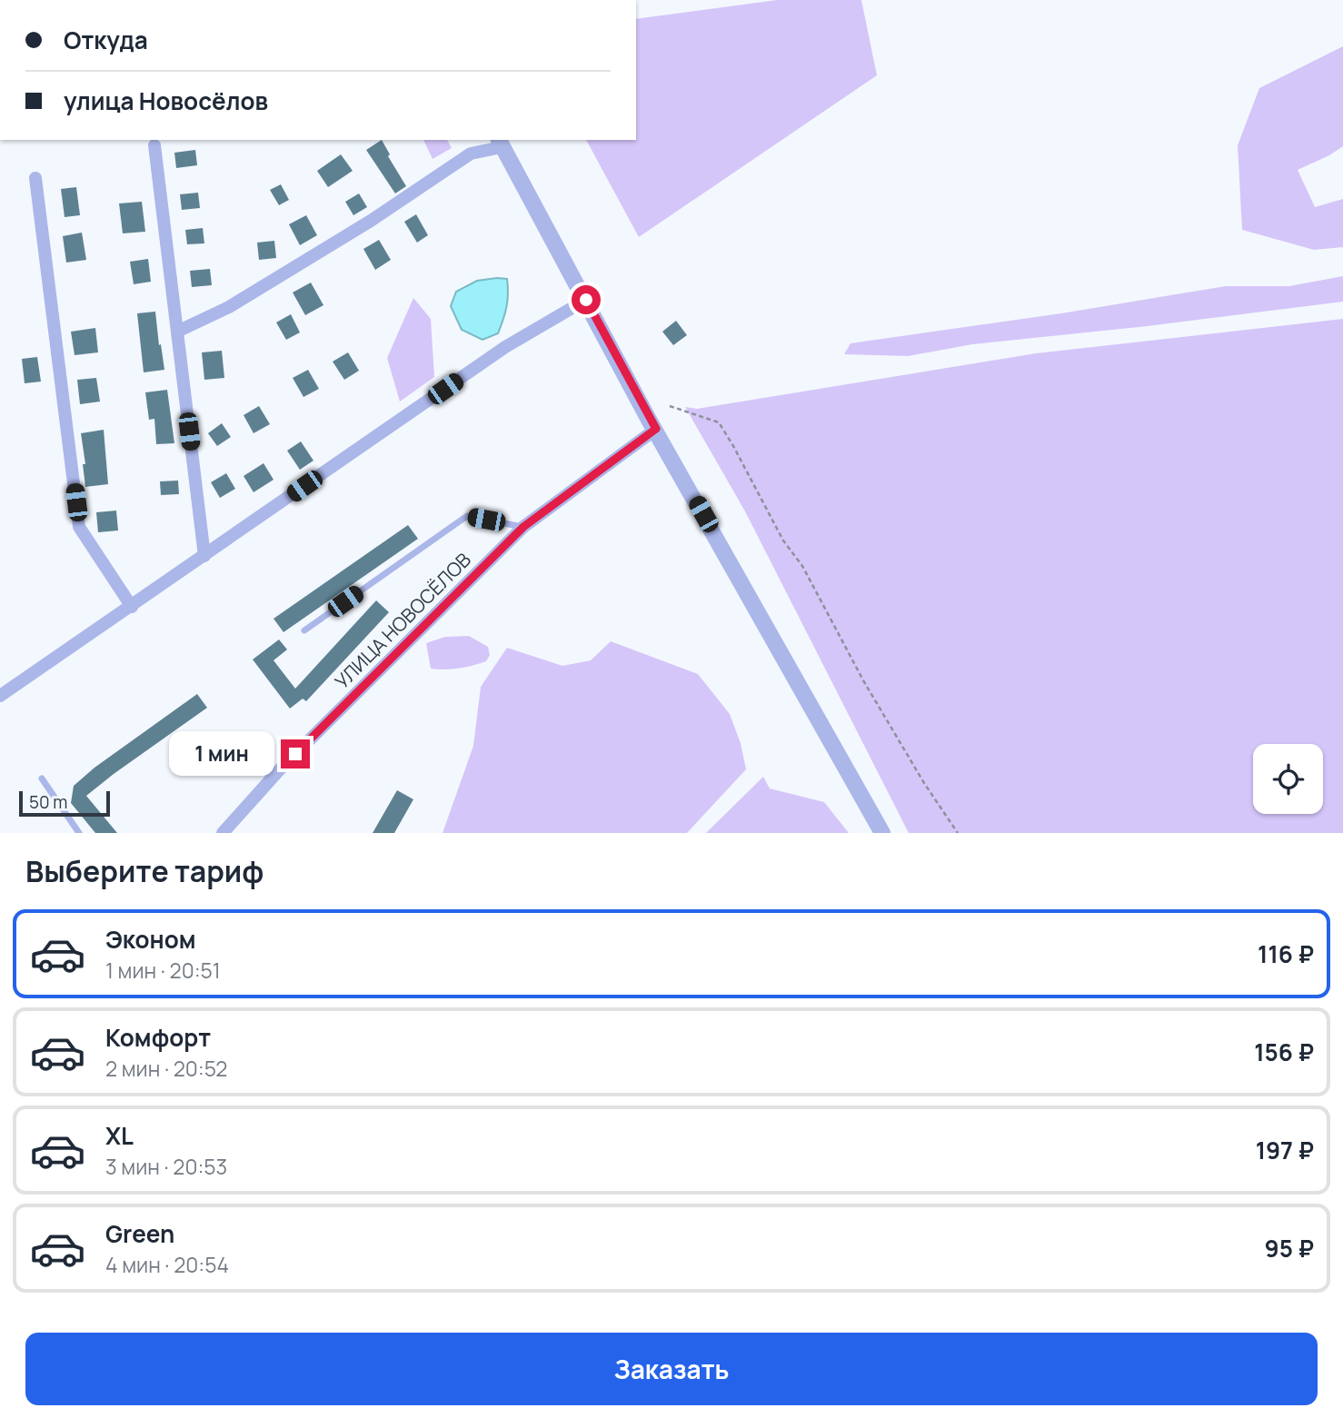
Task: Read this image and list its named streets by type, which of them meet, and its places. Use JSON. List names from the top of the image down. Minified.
{"streets":{"street":["УЛИЦА НОВОСЁЛОВ"]},"scale_bar":"50 m","page":{"banner":["Откуда","улица Новосёлов"],"bubble":"1 мин","scale":"50 m","heading":"Выберите тариф","list":[{"name":"Эконом","note":"1 мин · 20:51","value":"116 ₽"},{"name":"Комфорт","note":"2 мин · 20:52","value":"156 ₽"},{"name":"XL","note":"3 мин · 20:53","value":"197 ₽"},{"name":"Green","note":"4 мин · 20:54","value":"95 ₽"}],"buttons":"Заказать"}}
